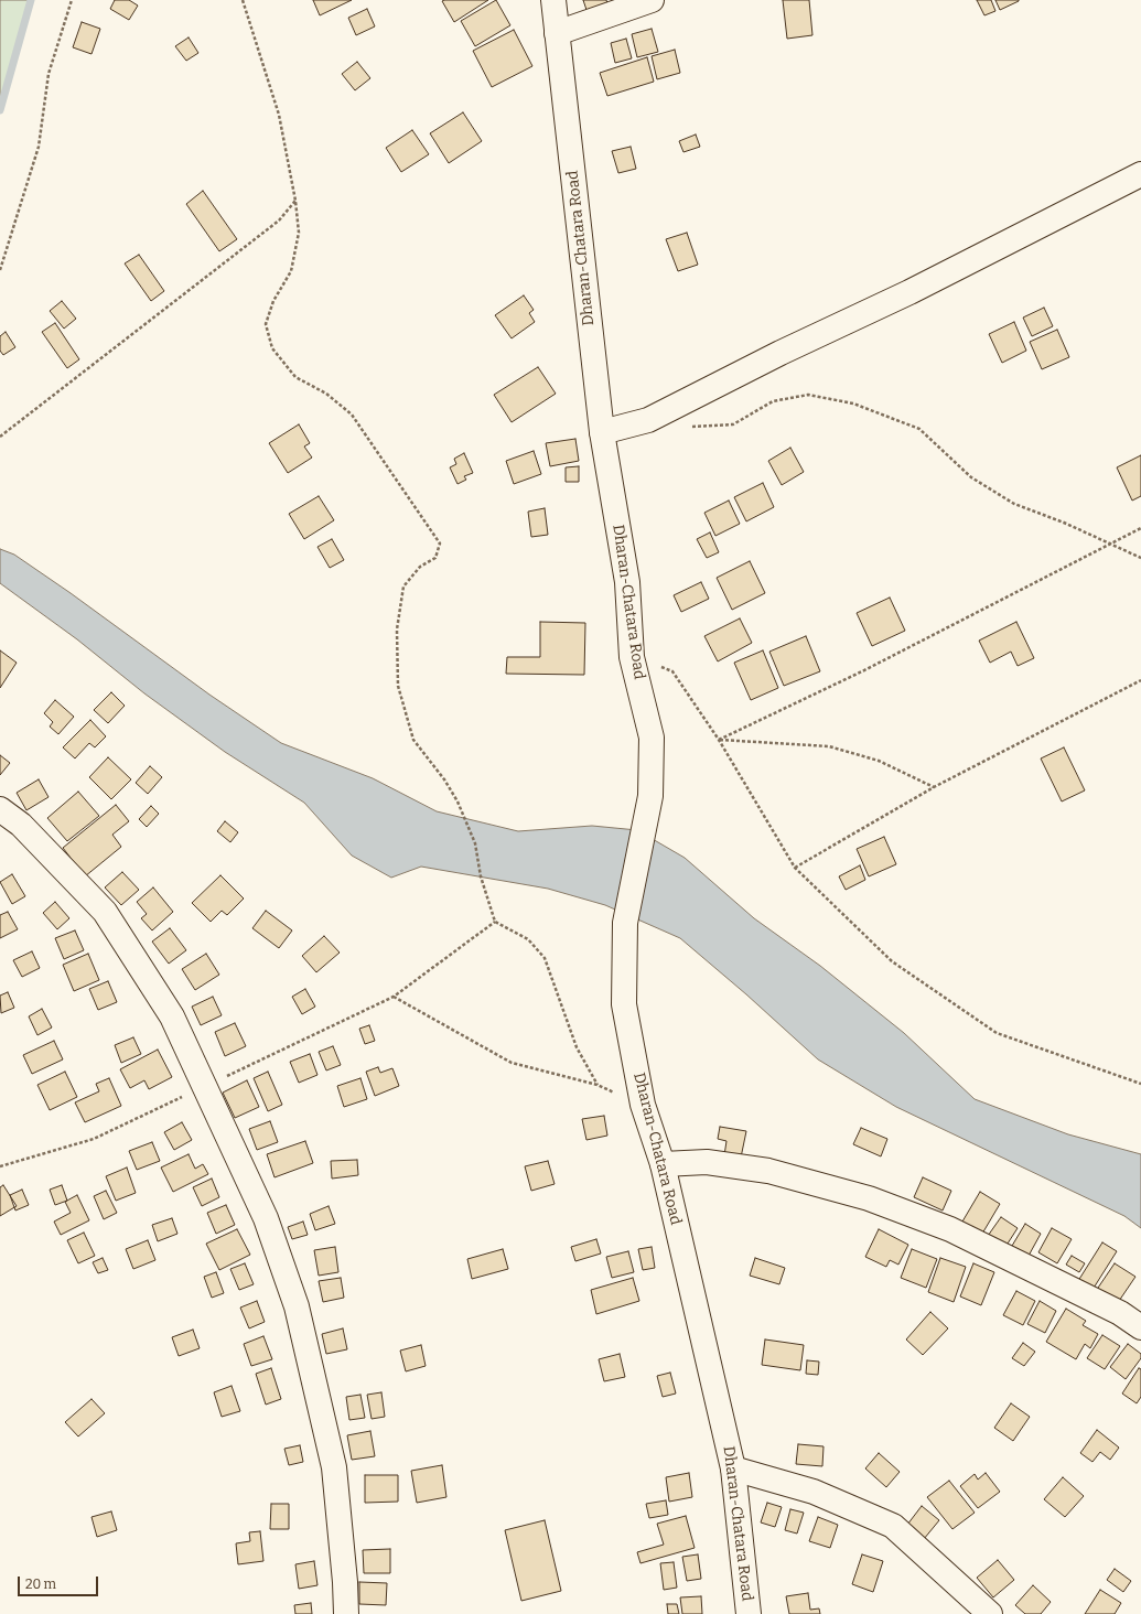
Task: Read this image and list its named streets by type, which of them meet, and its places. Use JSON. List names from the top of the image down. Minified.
{"streets":{"street":["Dharan-Chatara Road"]},"scale_bar":"20 m"}
